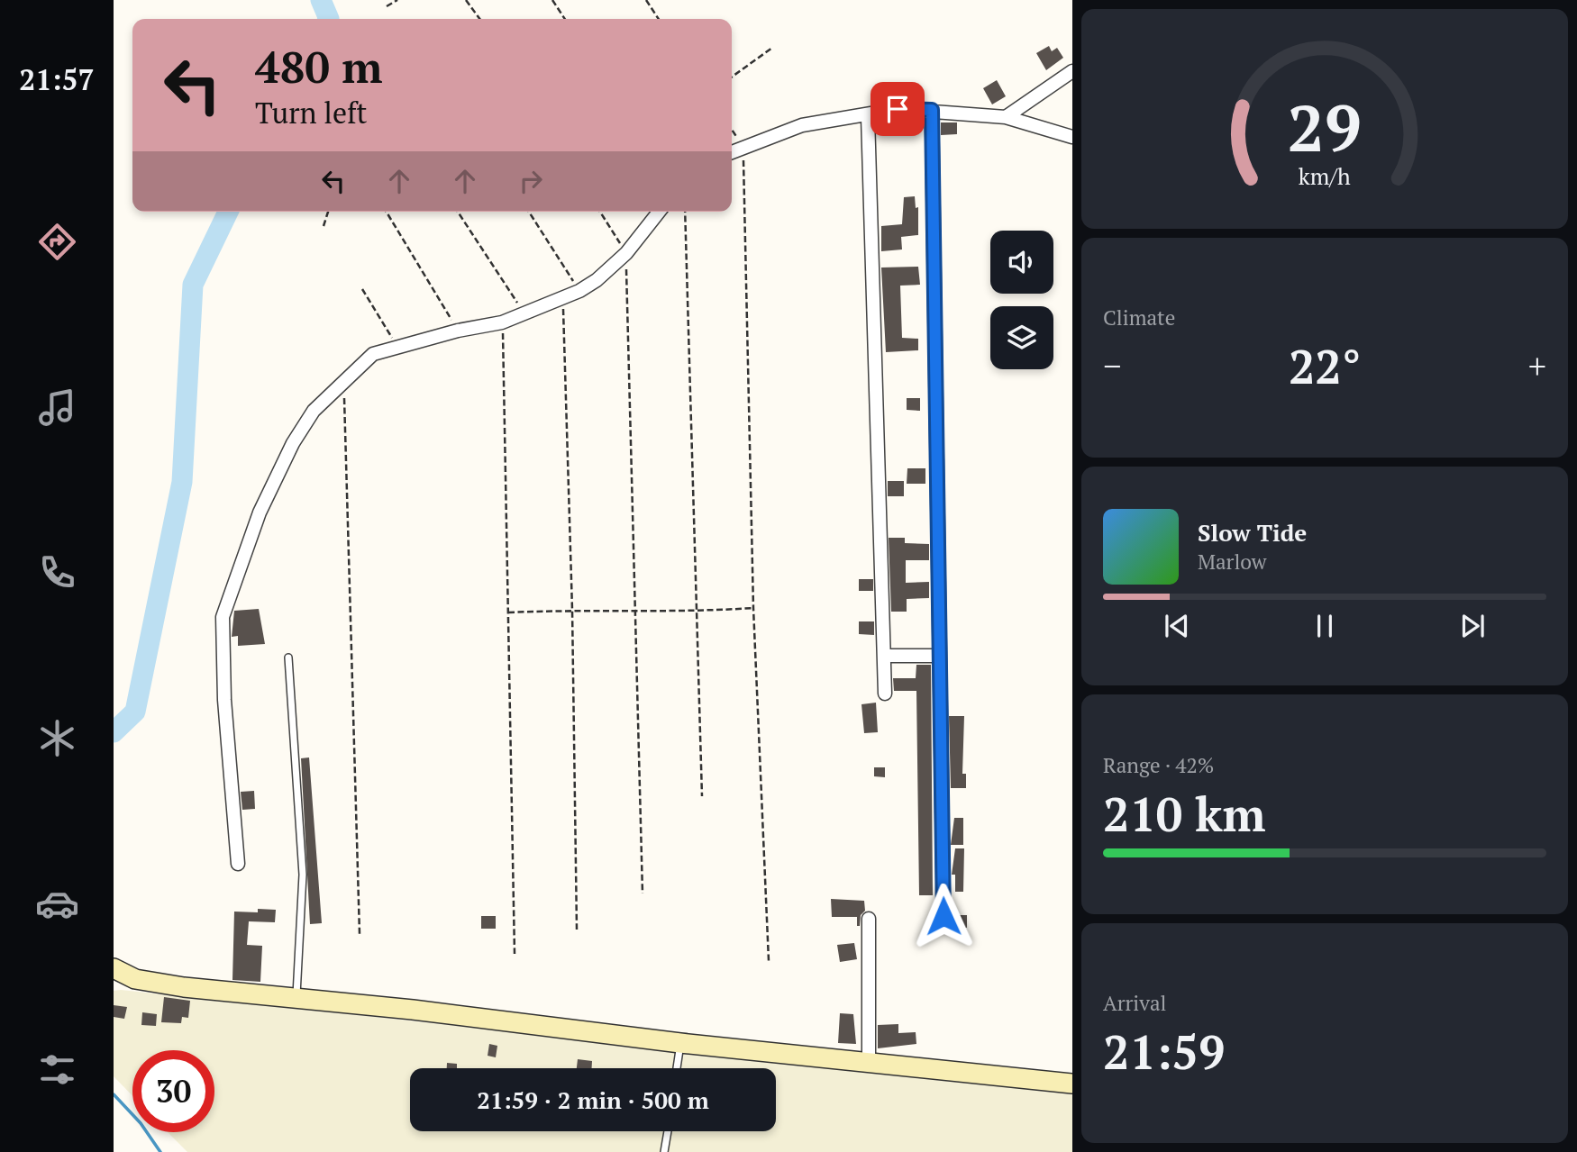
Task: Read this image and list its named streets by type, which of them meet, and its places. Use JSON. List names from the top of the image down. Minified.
{"page":{"tabs":"21:57","turn":["480 m","Turn left"],"tile":["Climate",["Range · 42%","210 km"],["Arrival","21:59"]],"heat":["−","22°","+"],"song":["Slow Tide","Marlow"],"limit":"30","trip":"21:59 · 2 min · 500 m","gauge":["29","km/h"]}}
